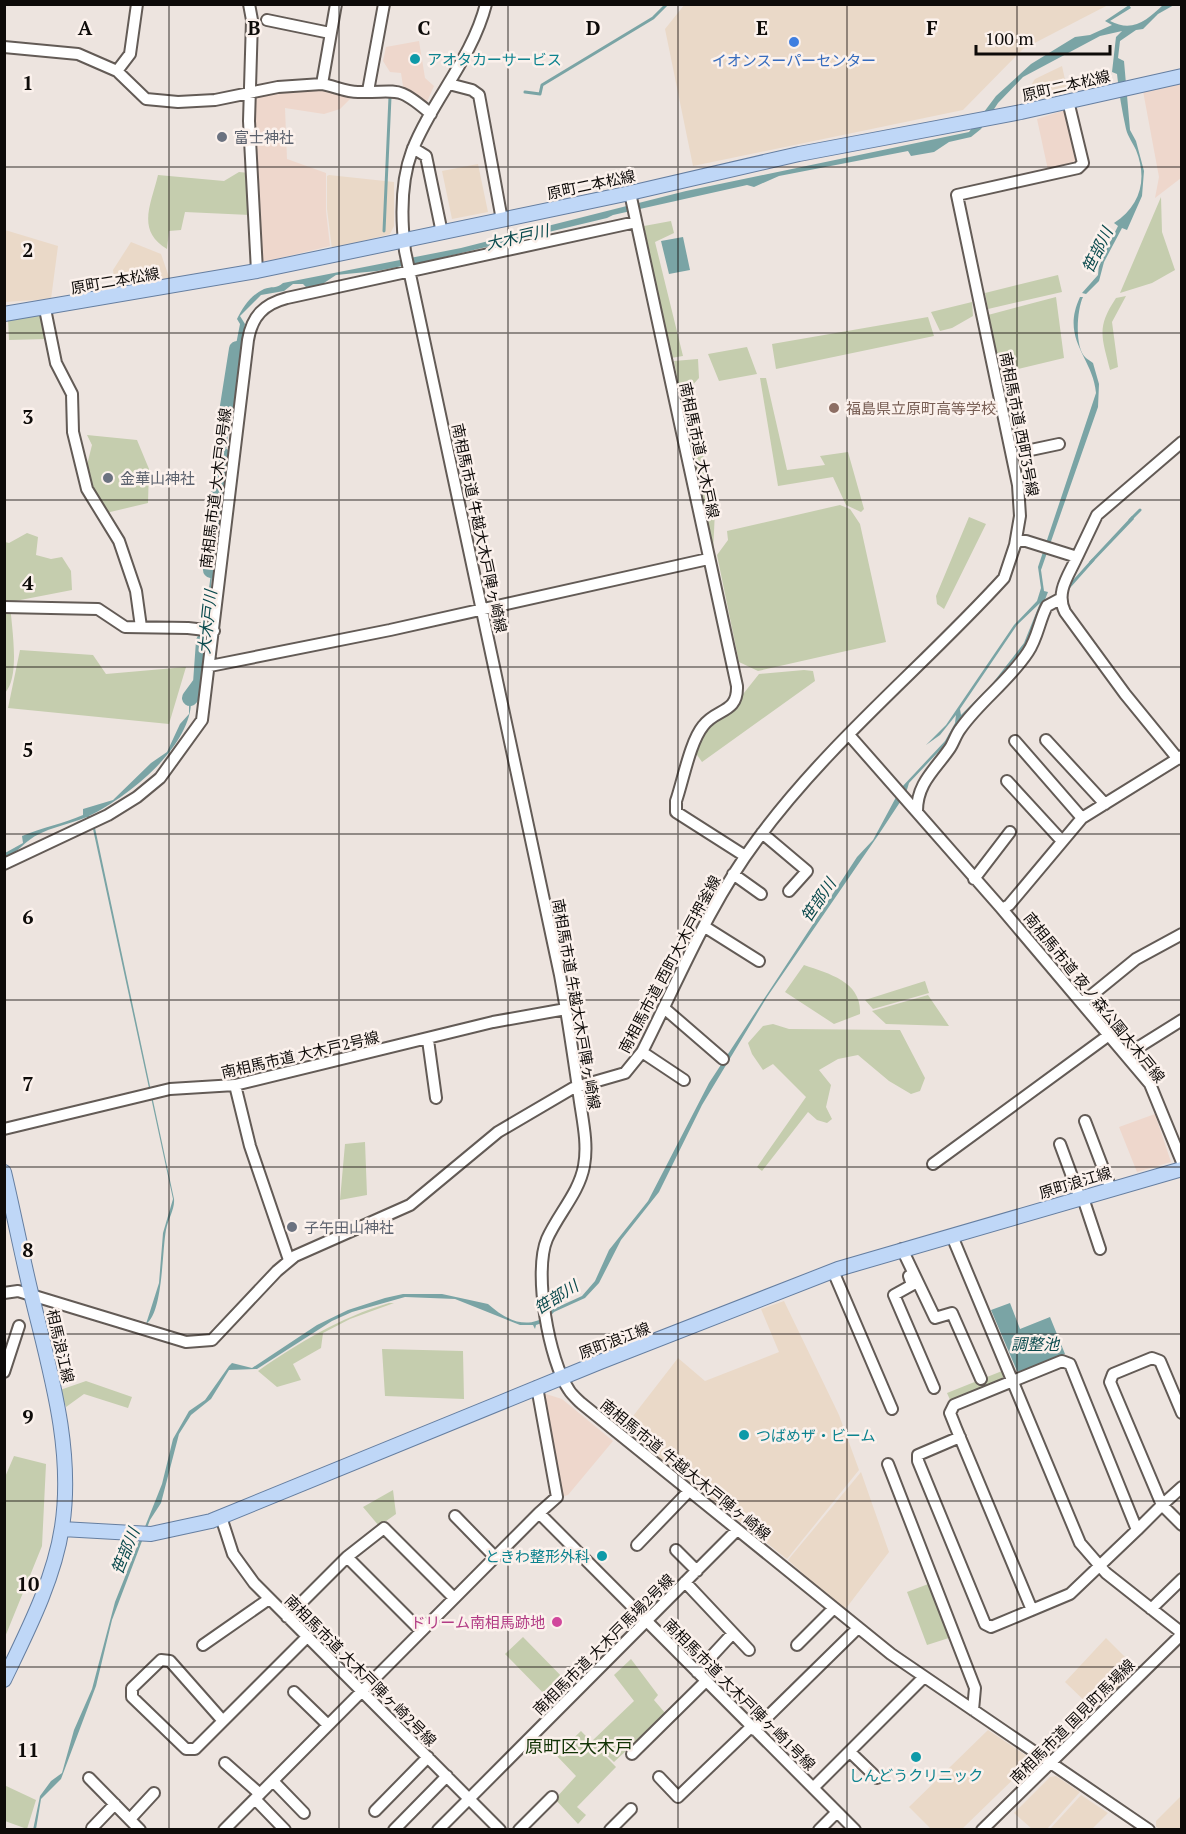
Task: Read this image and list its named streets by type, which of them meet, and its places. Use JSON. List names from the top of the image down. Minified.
{"streets":{"main road":["原町二本松線","原町浪江線","相馬浪江線"],"street":["南相馬市道 西町3号線","南相馬市道 大木戸線","南相馬市道 大木戸9号線","南相馬市道 牛越大木戸陣ヶ崎線","南相馬市道 西町大木戸押釜線","南相馬市道 夜ノ森公園大木戸線","南相馬市道 大木戸2号線","南相馬市道 大木戸馬場2号線","南相馬市道 大木戸陣ヶ崎2号線","南相馬市道 大木戸陣ヶ崎1号線","南相馬市道 国見町馬場線"]},"crossings":[["原町二本松線","南相馬市道 西町3号線"],["原町二本松線","南相馬市道 大木戸線"],["原町二本松線","南相馬市道 牛越大木戸陣ヶ崎線"],["南相馬市道 西町3号線","南相馬市道 西町大木戸押釜線"],["南相馬市道 大木戸線","南相馬市道 大木戸9号線"],["南相馬市道 大木戸線","南相馬市道 西町大木戸押釜線"],["南相馬市道 大木戸9号線","南相馬市道 牛越大木戸陣ヶ崎線"],["南相馬市道 牛越大木戸陣ヶ崎線","南相馬市道 西町大木戸押釜線"],["南相馬市道 牛越大木戸陣ヶ崎線","南相馬市道 大木戸2号線"],["南相馬市道 牛越大木戸陣ヶ崎線","原町浪江線"],["南相馬市道 牛越大木戸陣ヶ崎線","南相馬市道 大木戸馬場2号線"],["南相馬市道 牛越大木戸陣ヶ崎線","南相馬市道 国見町馬場線"],["南相馬市道 西町大木戸押釜線","相馬浪江線"],["原町浪江線","相馬浪江線"],["原町浪江線","南相馬市道 大木戸陣ヶ崎2号線"],["南相馬市道 大木戸馬場2号線","南相馬市道 大木戸陣ヶ崎2号線"],["南相馬市道 大木戸馬場2号線","南相馬市道 大木戸陣ヶ崎1号線"]],"districts":["原町区大木戸"],"water":["大木戸川","笹部川","調整池"],"places":["イオンスーパーセンター","アオタカーサービス","富士神社","福島県立原町高等学校","金華山神社","子午田山神社","つばめザ・ビーム","ときわ整形外科","ドリーム南相馬跡地","しんどうクリニック"],"scale_bar":"100 m","grid":{"columns":["A","B","C","D","E","F"],"rows":["1","2","3","4","5","6","7","8","9","10","11"]}}
